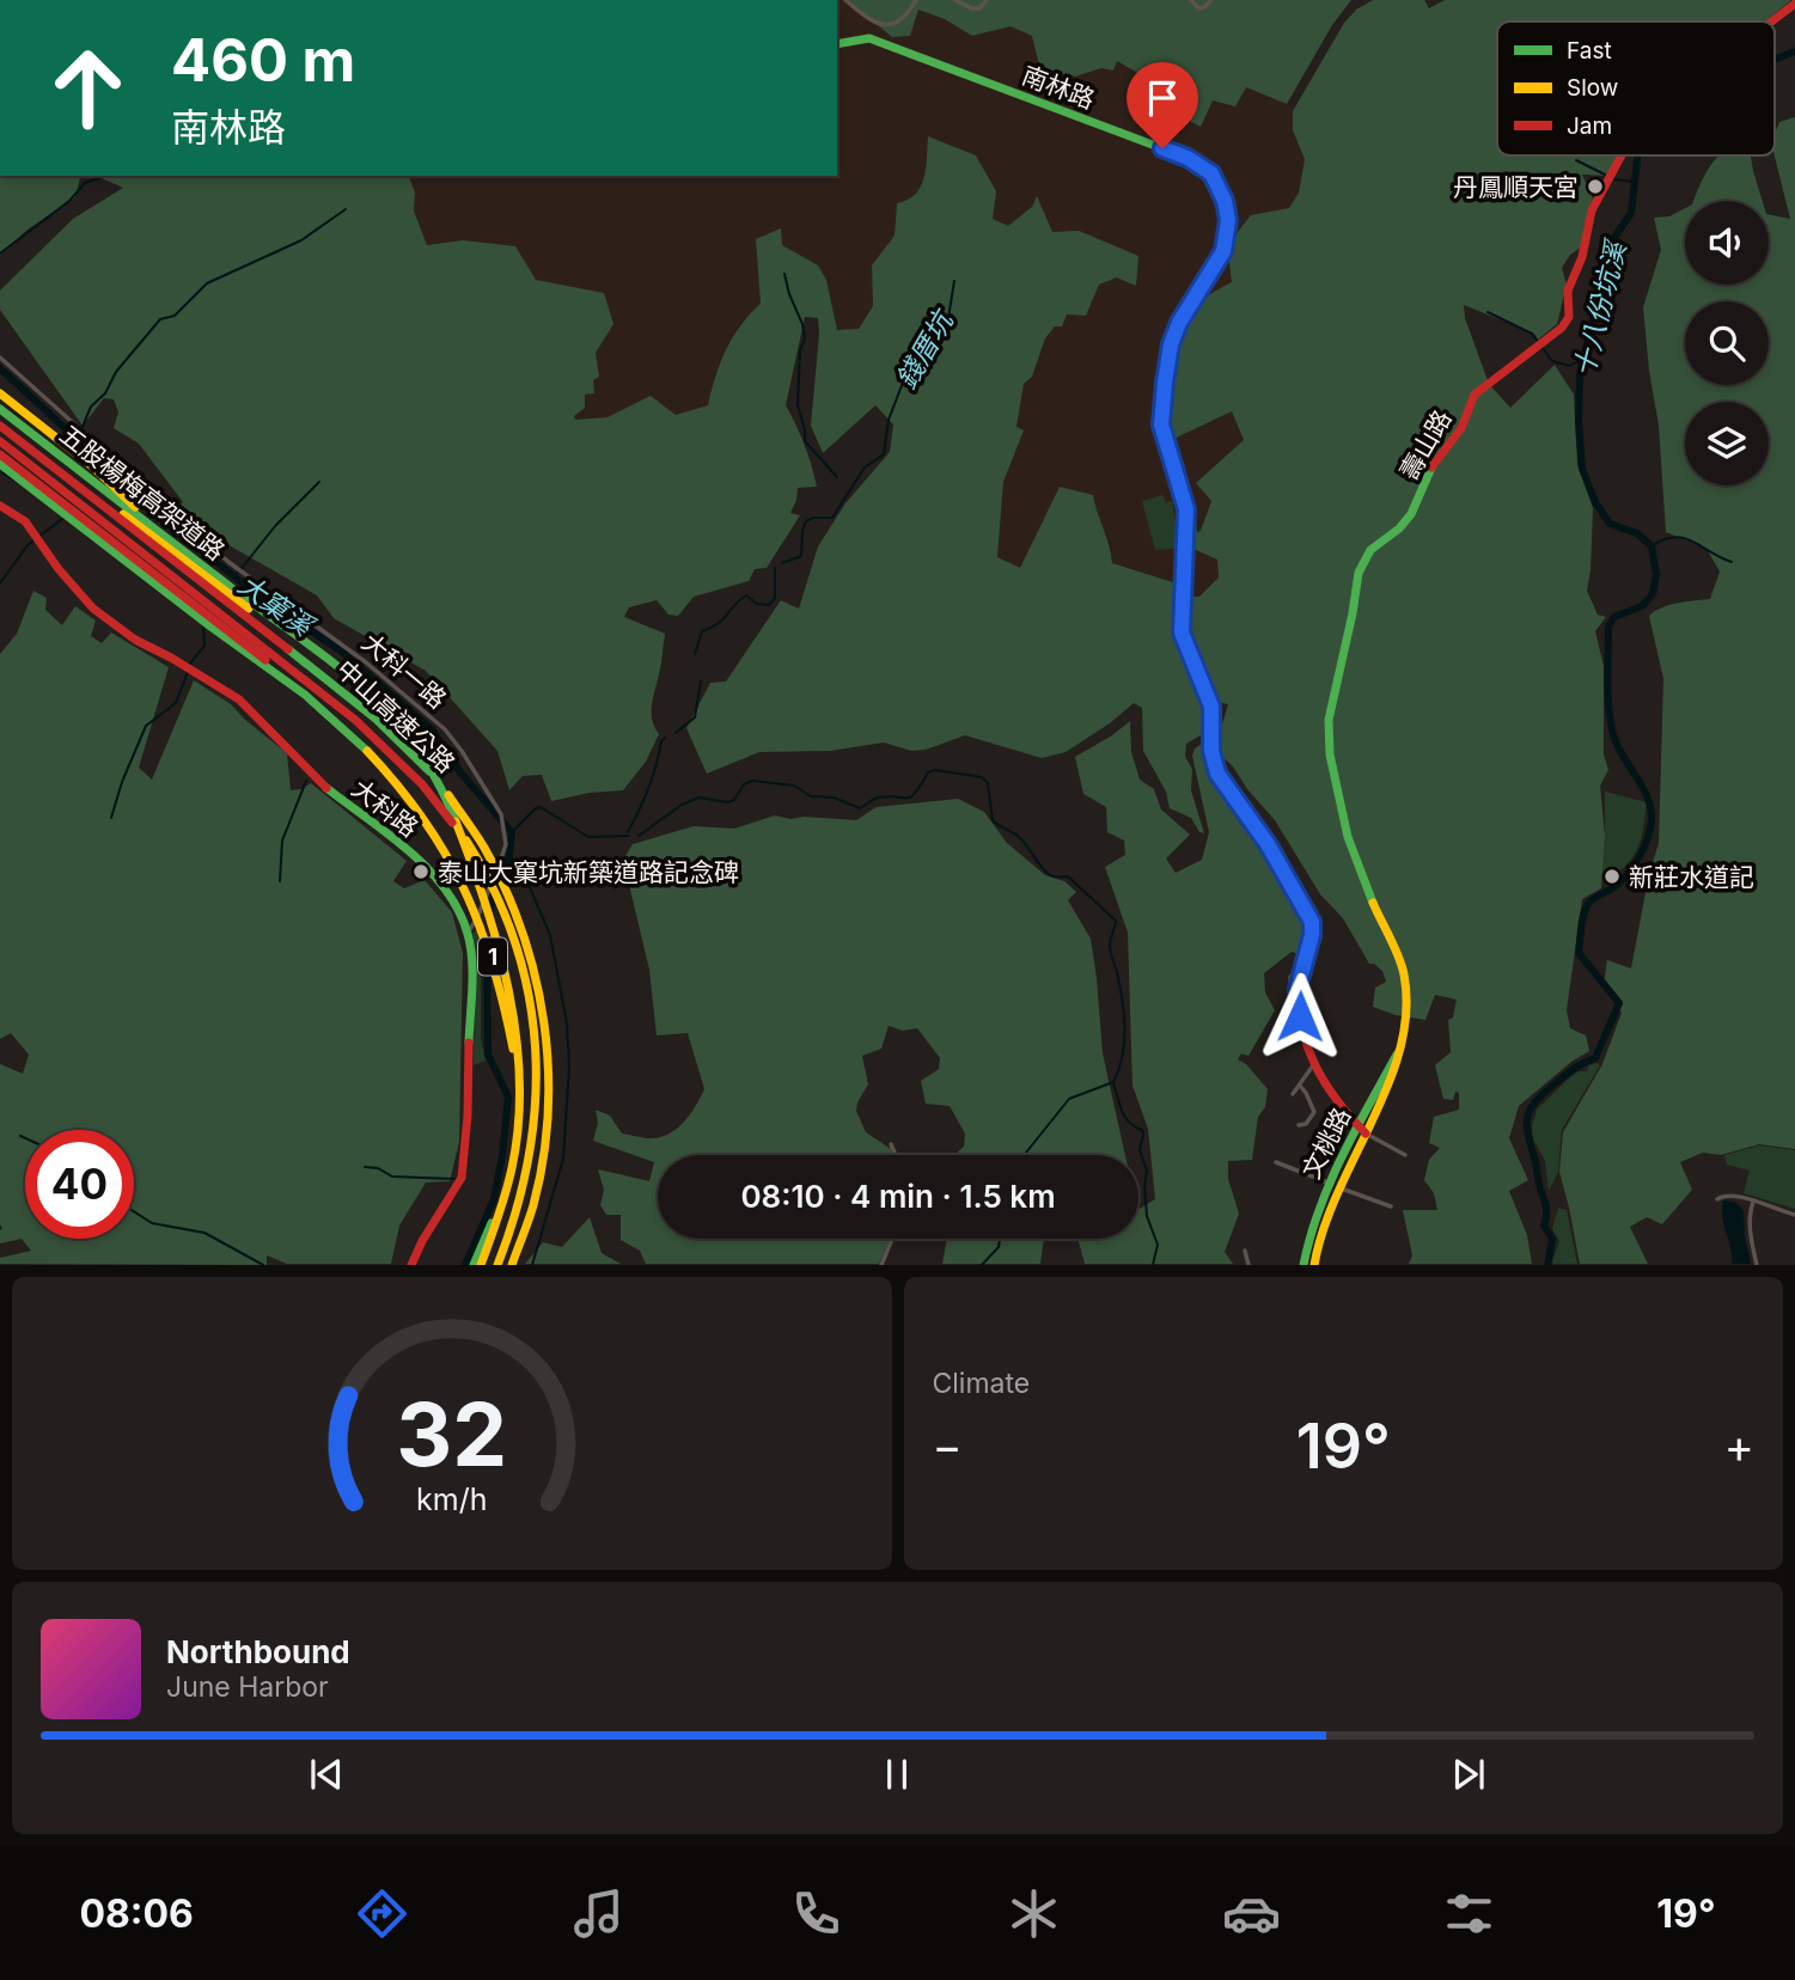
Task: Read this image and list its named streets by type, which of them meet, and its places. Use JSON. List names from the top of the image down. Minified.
{"streets":{"main road":["南林路","壽山路","五股楊梅高架道路","中山高速公路","大科路","1","文桃路"],"street":["大科一路"]},"crossings":[["壽山路","文桃路"],["大科一路","大科路"]],"water":["十八份坑溪","錢厝坑","大窠溪"],"places":["丹鳳順天宮","泰山大窠坑新築道路記念碑","新莊水道記"],"legend":["Fast","Slow","Jam"],"page":{"turn":["460 m","南林路"],"limit":"40","trip":"08:10 · 4 min · 1.5 km","tile":"Climate","heat":["−","19°","+"],"song":["Northbound","June Harbor"],"tabs":["08:06","19°"],"gauge":["32","km/h"]}}
